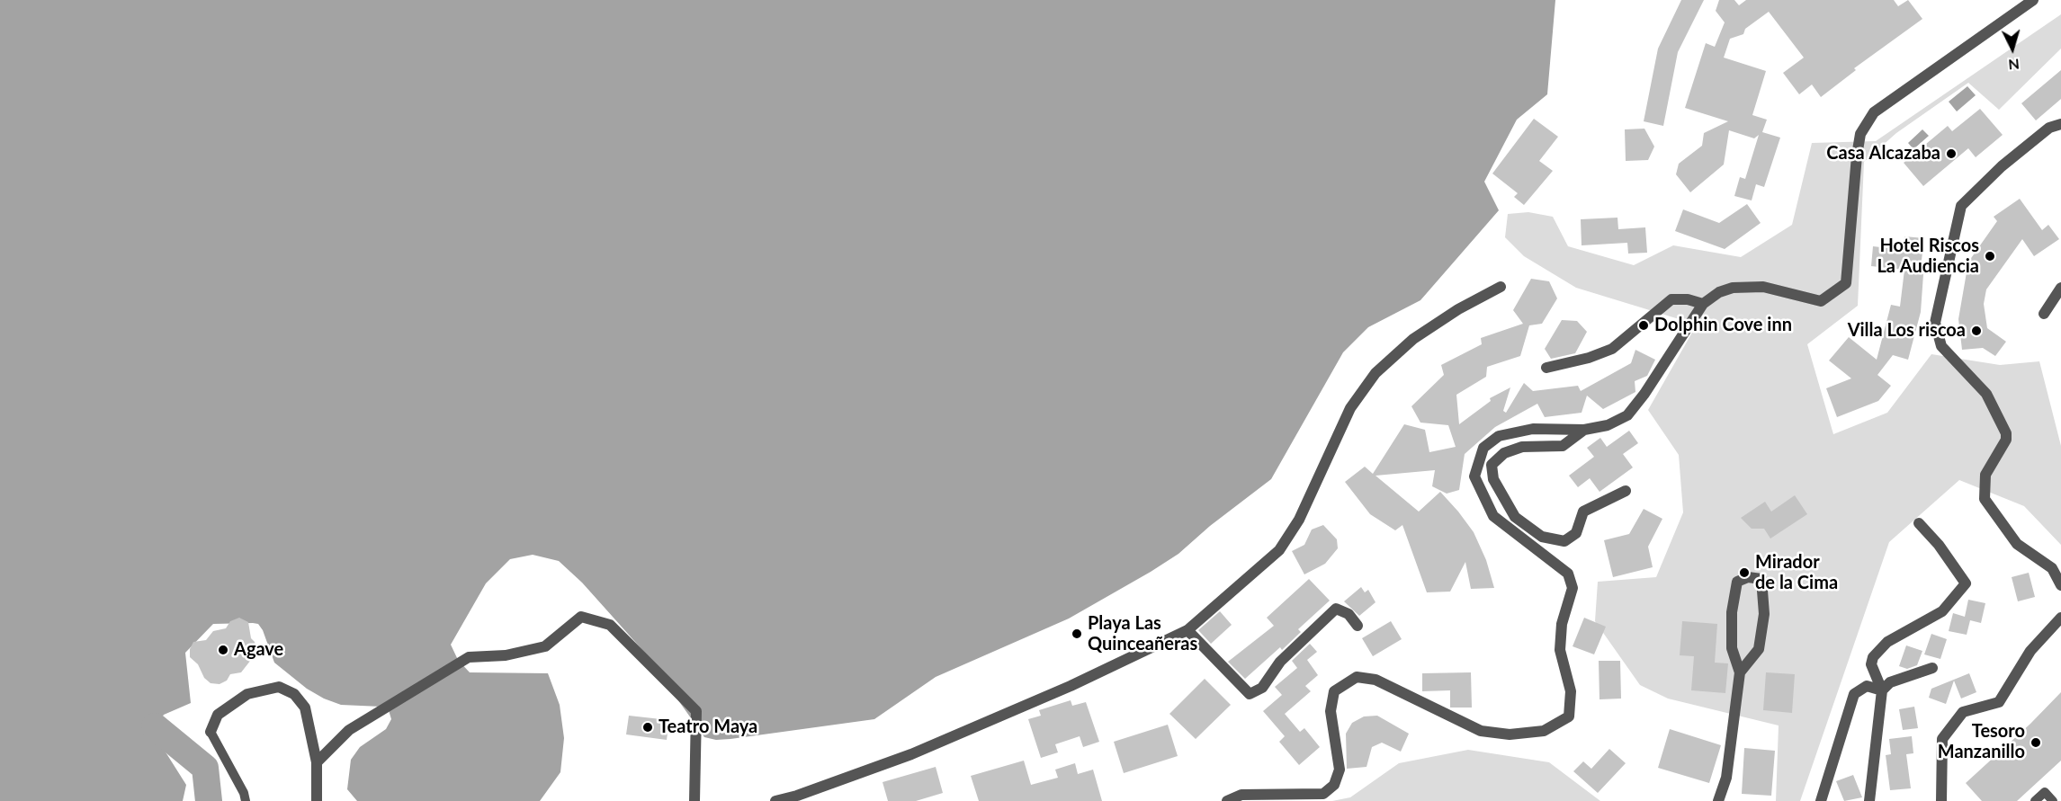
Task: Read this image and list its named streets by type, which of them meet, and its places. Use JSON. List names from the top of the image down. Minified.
{"places":["Casa Alcazaba","Hotel Riscos La Audiencia","Dolphin Cove inn","Villa Los riscoa","Mirador de la Cima","Playa Las Quinceañeras","Agave","Teatro Maya","Tesoro Manzanillo"],"north":"bottom"}
